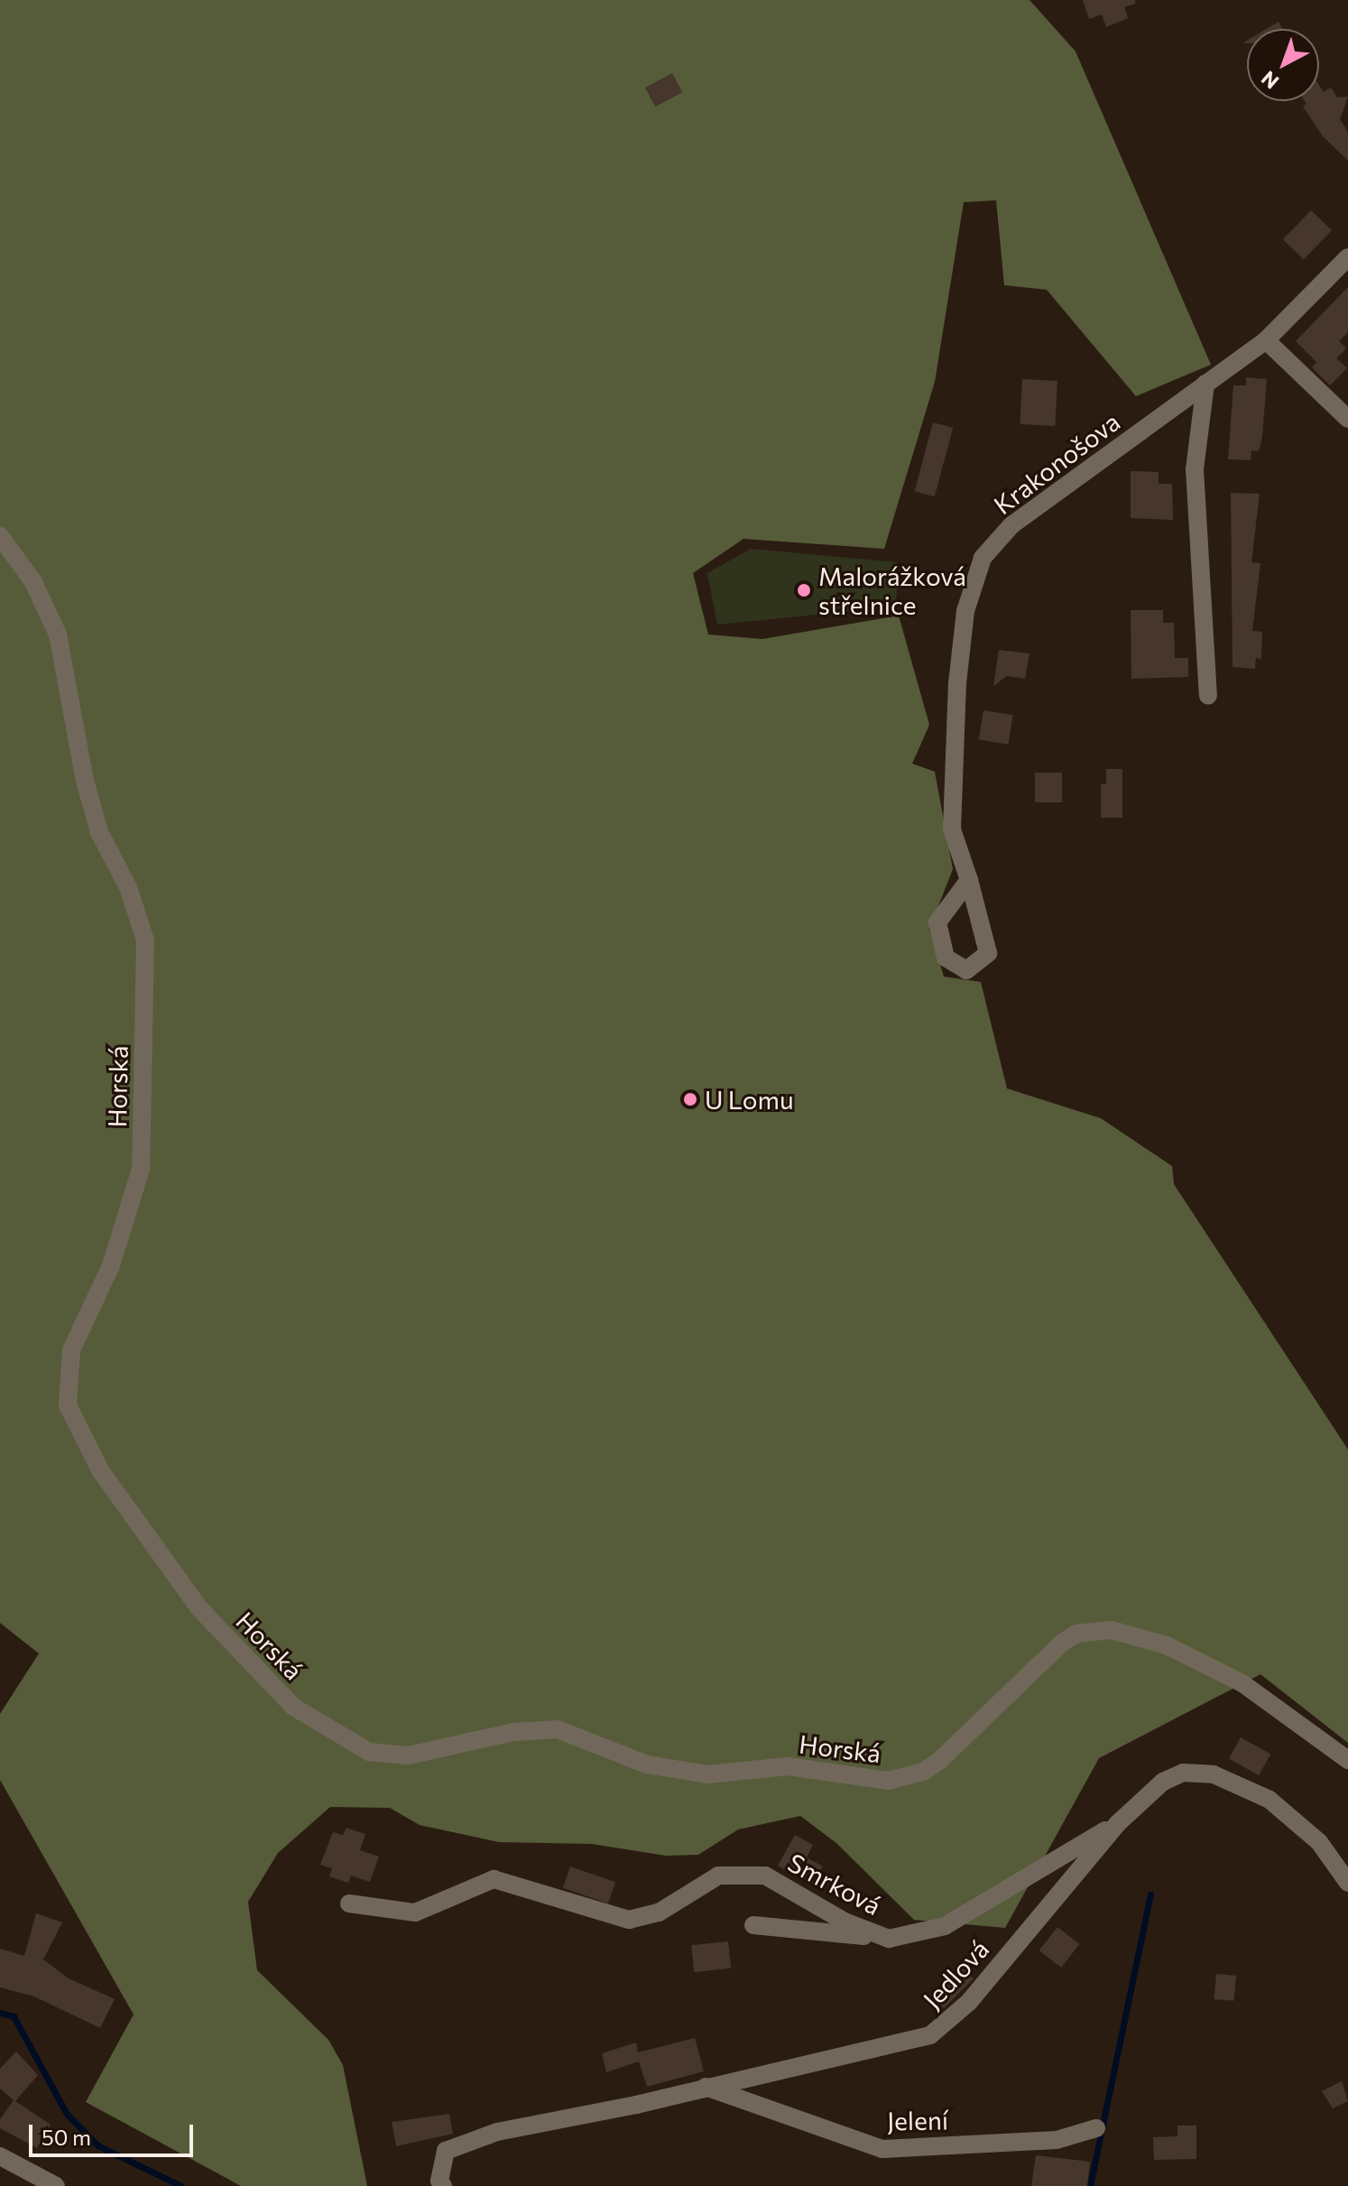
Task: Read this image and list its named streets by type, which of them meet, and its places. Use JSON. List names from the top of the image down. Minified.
{"streets":{"street":["Krakonošova","Horská","Smrková","Jedlová","Jelení"]},"crossings":[["Smrková","Jedlová"],["Jedlová","Jelení"]],"places":["Malorážková střelnice","U Lomu"],"scale_bar":"50 m","north":"bottom left"}
